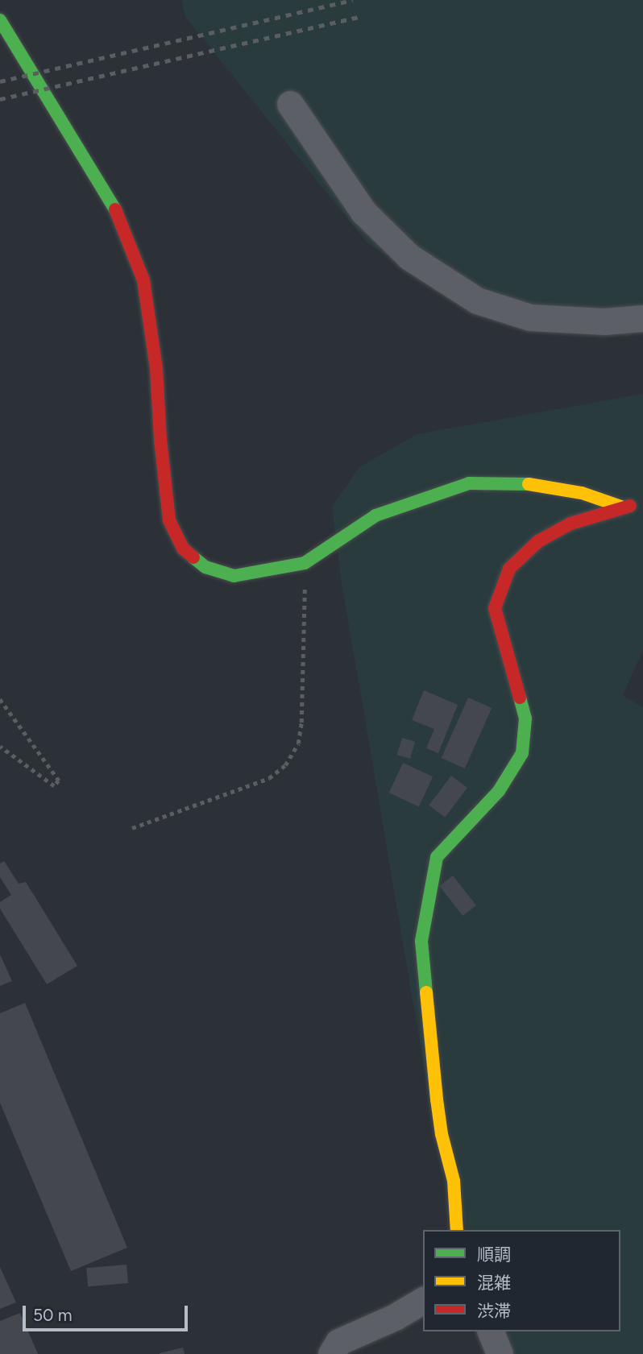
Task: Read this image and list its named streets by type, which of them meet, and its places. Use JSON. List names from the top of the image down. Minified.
{"legend":["順調","混雑","渋滞"],"scale_bar":"50 m"}
